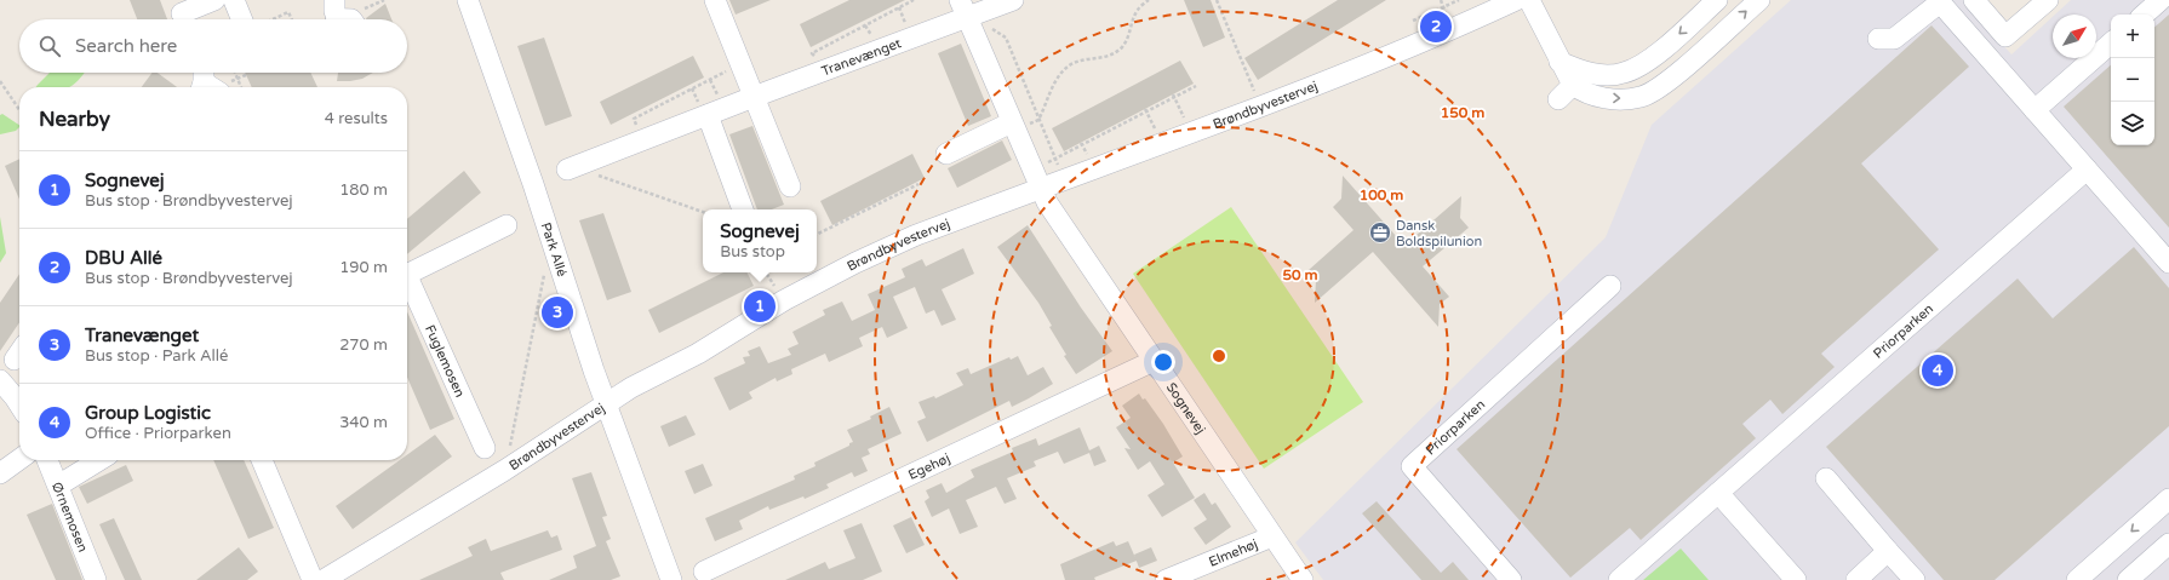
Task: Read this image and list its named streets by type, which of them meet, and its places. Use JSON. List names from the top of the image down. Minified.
{"streets":{"street":["Tranevænget","Brøndbyvestervej","Park Allé","Priorparken","Fuglemosen","Sognevej","Egehøj","Ørnemosen","Elmehøj"]},"crossings":[["Brøndbyvestervej","Park Allé"],["Brøndbyvestervej","Sognevej"],["Sognevej","Egehøj"],["Sognevej","Elmehøj"]],"places":{"office":["Dansk Boldspilunion"]},"north":"top right","page":{"pins":["2","1","3","4"],"map_buttons":["+","−"],"search":"Search here","heading":["Nearby","4 results"],"list":[{"mark":"1","name":"Sognevej","note":"Bus stop · Brøndbyvestervej","value":"180 m"},{"mark":"2","name":"DBU Allé","note":"Bus stop · Brøndbyvestervej","value":"190 m"},{"mark":"3","name":"Tranevænget","note":"Bus stop · Park Allé","value":"270 m"},{"mark":"4","name":"Group Logistic","note":"Office · Priorparken","value":"340 m"}],"popup":["Sognevej","Bus stop"]},"rings":["150 m","100 m","50 m"]}
